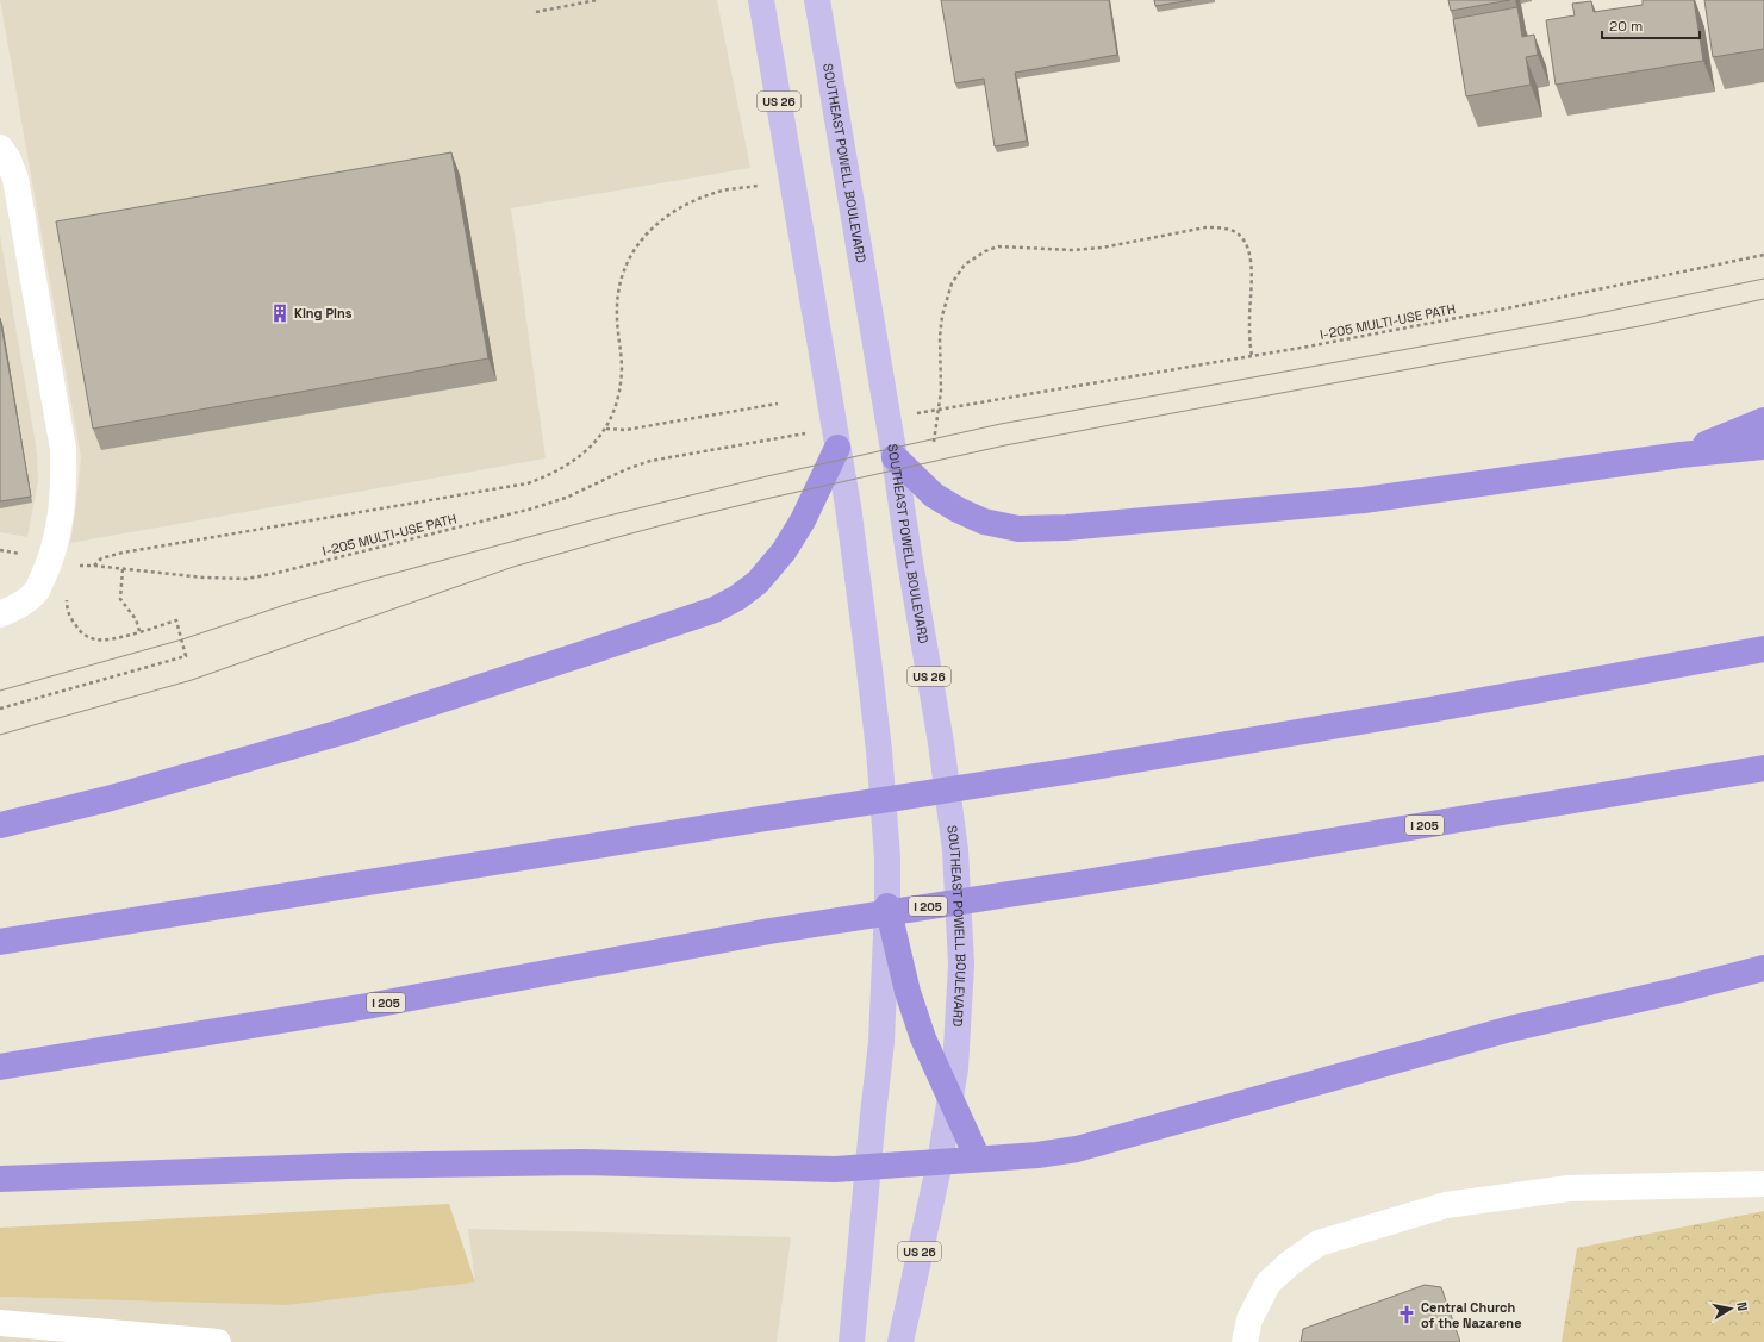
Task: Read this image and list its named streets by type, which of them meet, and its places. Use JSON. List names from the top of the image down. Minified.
{"streets":{"highway":["I 205"],"main road":["US 26","SOUTHEAST POWELL BOULEVARD"],"path":["I-205 MULTI-USE PATH"]},"places":{"building":["King Pins"],"church":["Central Church of the Nazarene"]},"scale_bar":"20 m","north":"right"}
